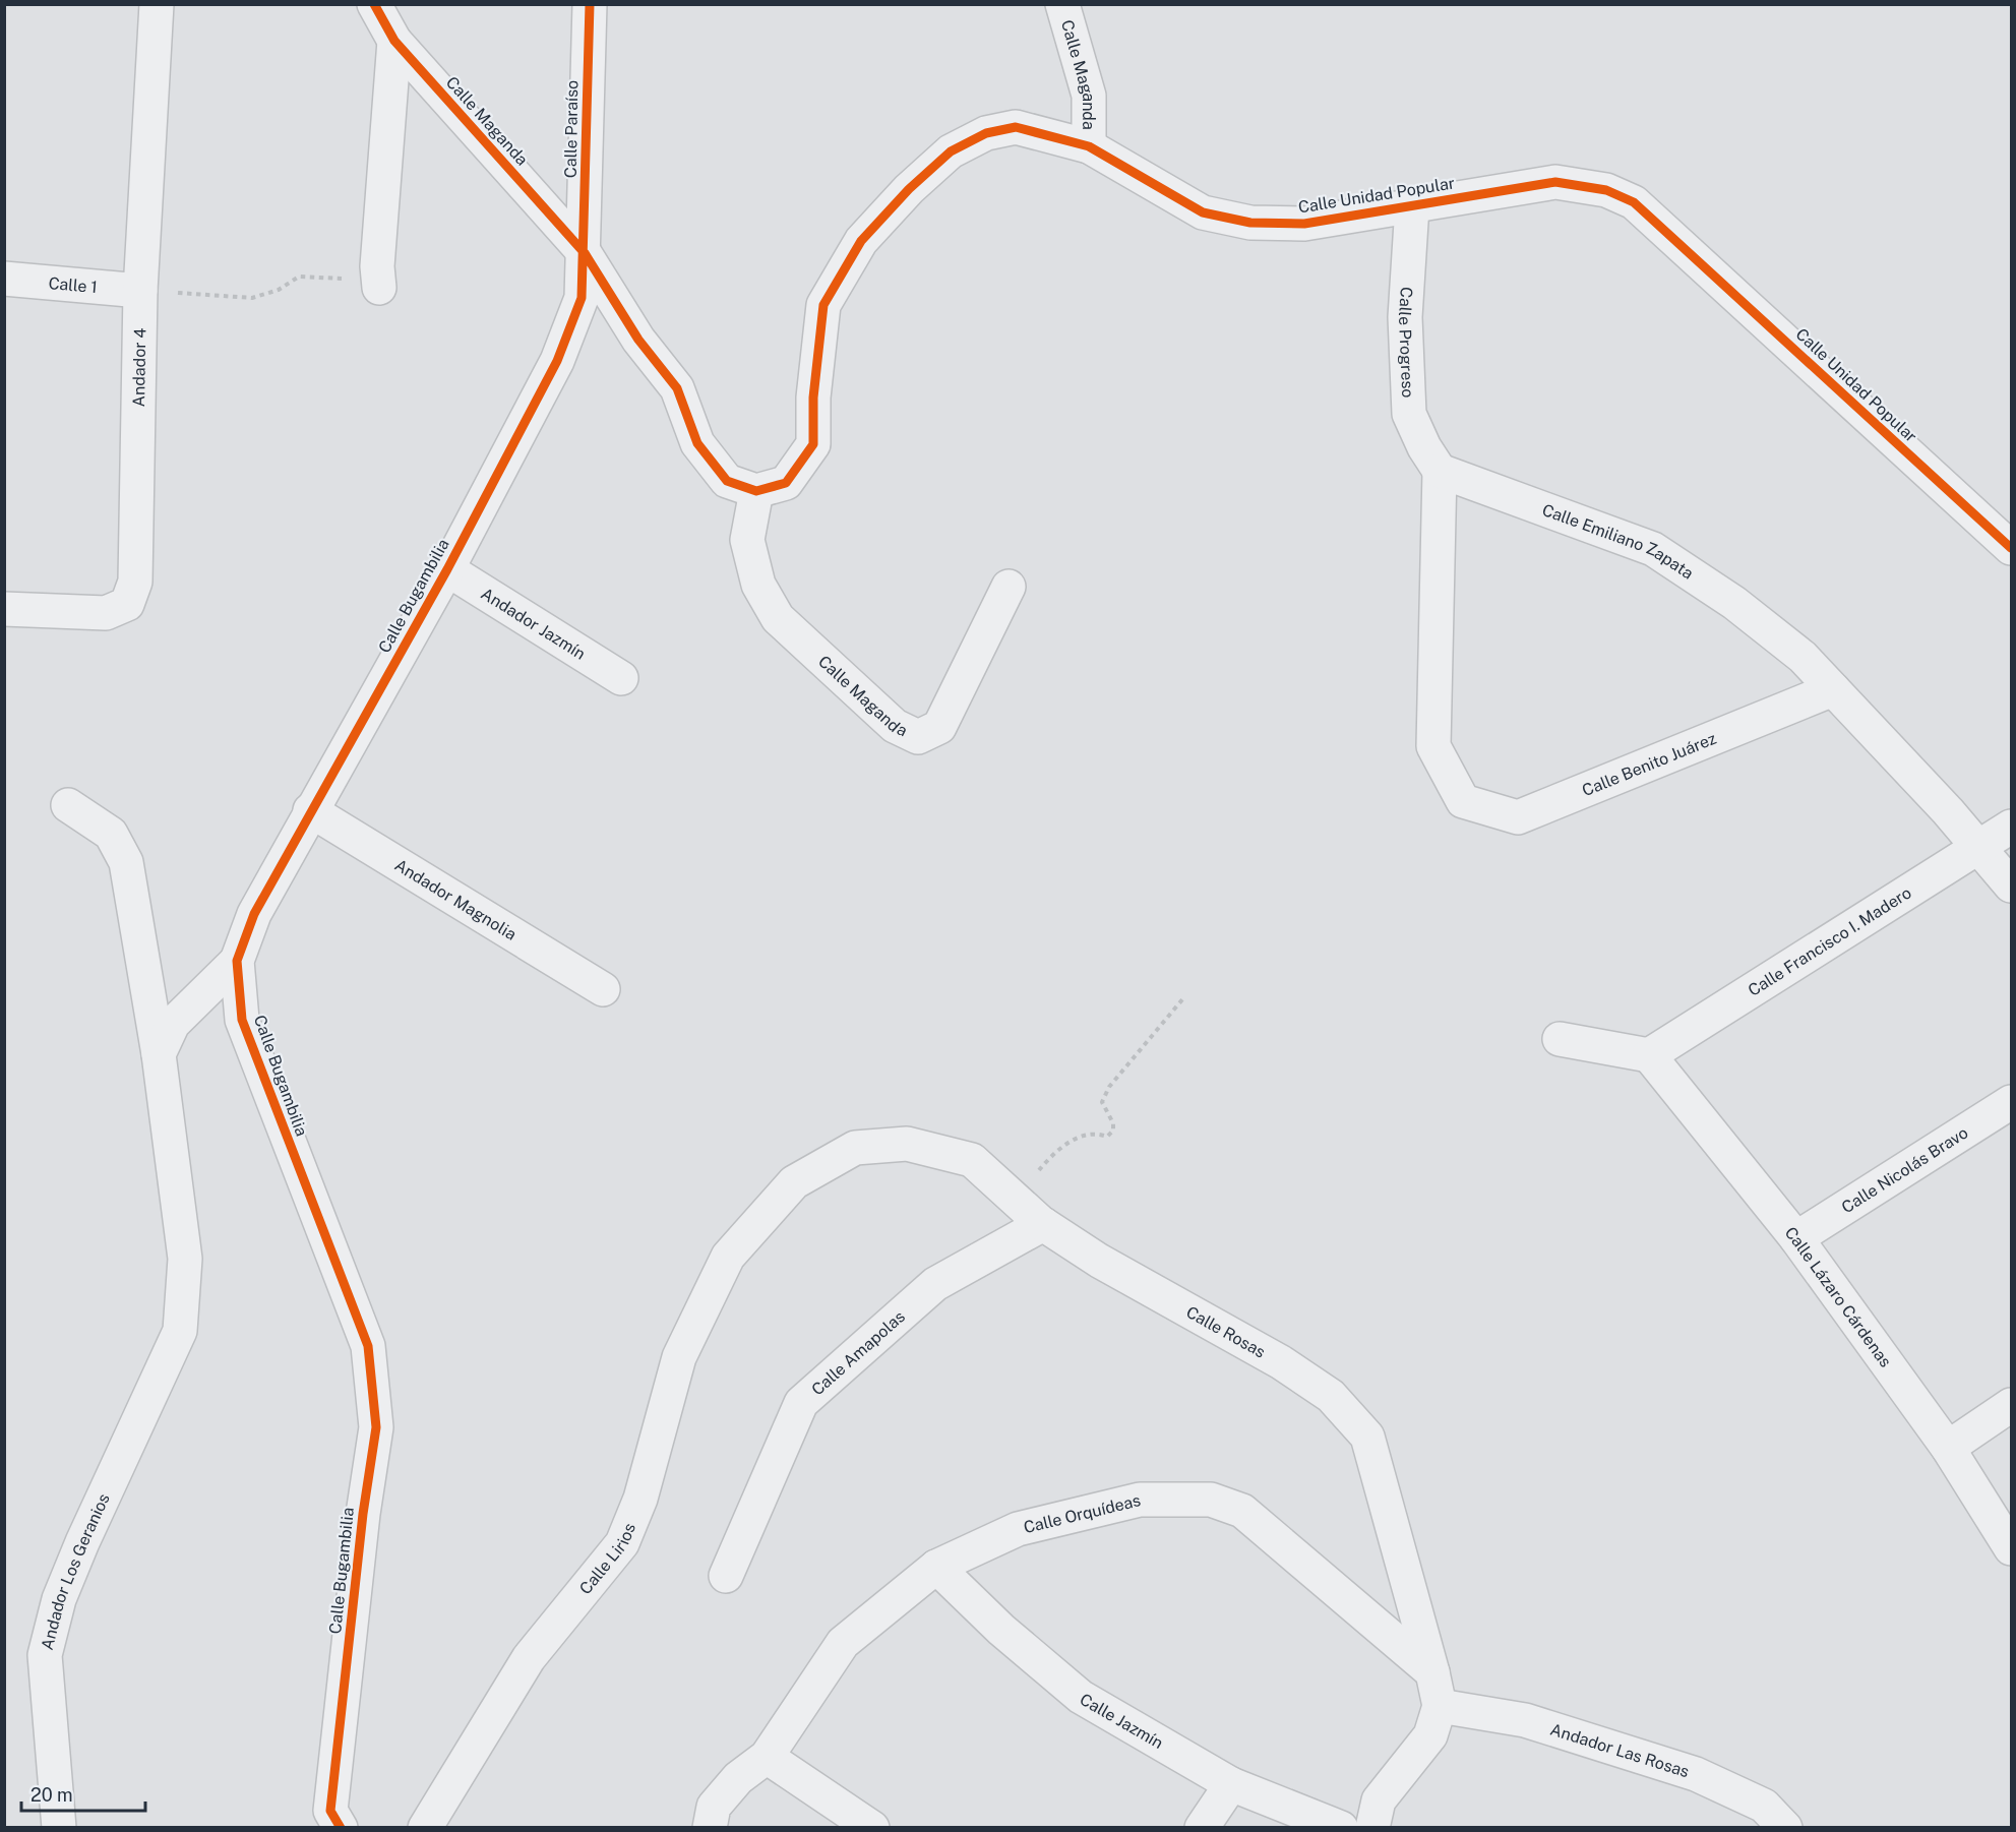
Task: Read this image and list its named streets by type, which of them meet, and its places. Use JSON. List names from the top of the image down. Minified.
{"streets":{"street":["Calle Maganda","Calle Paraíso","Calle Unidad Popular","Calle 1","Calle Progreso","Andador 4","Calle Emiliano Zapata","Calle Bugambilia","Andador Jazmín","Calle Benito Juárez","Andador Magnolia","Calle Francisco I. Madero","Calle Nicolás Bravo","Calle Lázaro Cárdenas","Calle Rosas","Calle Amapolas","Calle Orquídeas","Calle Lirios","Andador Los Geranios","Calle Jazmín","Andador Las Rosas"]},"crossings":[["Calle Maganda","Calle Paraíso"],["Calle Maganda","Calle Unidad Popular"],["Calle Maganda","Calle Bugambilia"],["Calle Paraíso","Calle Bugambilia"],["Calle Unidad Popular","Calle Progreso"],["Calle 1","Andador 4"],["Calle Progreso","Calle Emiliano Zapata"],["Calle Progreso","Calle Benito Juárez"],["Calle Emiliano Zapata","Calle Benito Juárez"],["Calle Emiliano Zapata","Calle Francisco I. Madero"],["Calle Bugambilia","Andador Jazmín"],["Calle Bugambilia","Andador Magnolia"],["Calle Francisco I. Madero","Calle Lázaro Cárdenas"],["Calle Nicolás Bravo","Calle Lázaro Cárdenas"],["Calle Rosas","Calle Amapolas"],["Calle Rosas","Calle Orquídeas"],["Calle Rosas","Calle Lirios"],["Calle Rosas","Andador Las Rosas"],["Calle Orquídeas","Calle Jazmín"]],"scale_bar":"20 m"}
